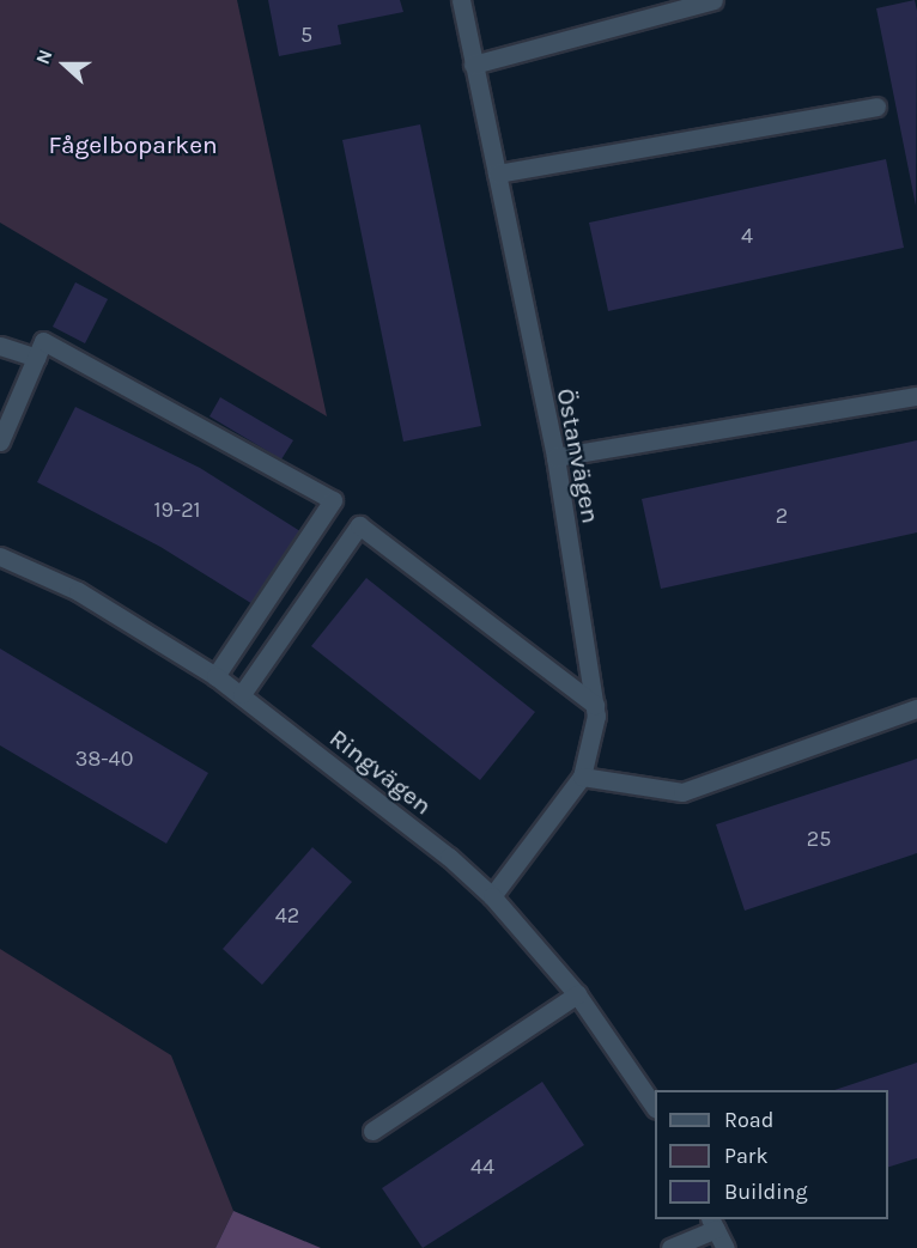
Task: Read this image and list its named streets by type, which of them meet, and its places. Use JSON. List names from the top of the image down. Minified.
{"streets":{"street":["Östanvägen","Ringvägen"]},"crossings":[["Östanvägen","Ringvägen"]],"parks":["Fågelboparken"],"house_numbers":["5","4","19-21","2","38-40","25","42","44"],"legend":["Road","Park","Building"],"north":"left"}
